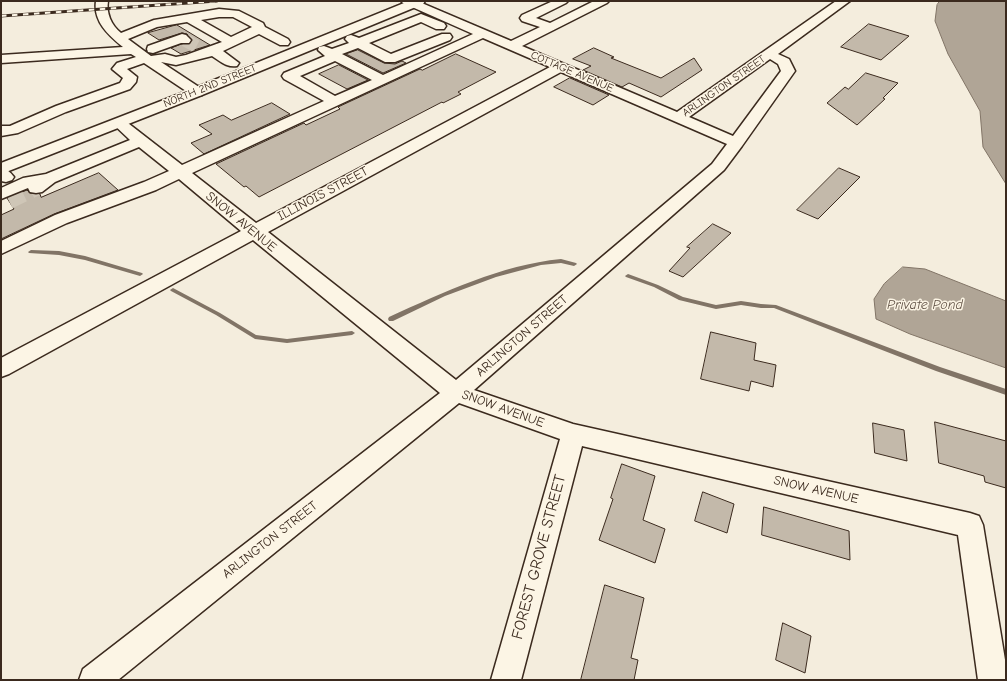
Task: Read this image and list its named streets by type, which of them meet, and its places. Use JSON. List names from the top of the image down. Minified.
{"streets":{"main road":["NORTH 2ND STREET"],"street":["COTTAGE AVENUE","ARLINGTON STREET","ILLINOIS STREET","SNOW AVENUE","FOREST GROVE STREET"]},"crossings":[["COTTAGE AVENUE","NORTH 2ND STREET"],["COTTAGE AVENUE","ARLINGTON STREET"],["COTTAGE AVENUE","ILLINOIS STREET"],["NORTH 2ND STREET","SNOW AVENUE"],["ARLINGTON STREET","SNOW AVENUE"],["ILLINOIS STREET","SNOW AVENUE"],["SNOW AVENUE","FOREST GROVE STREET"]],"water":["Private Pond"]}
